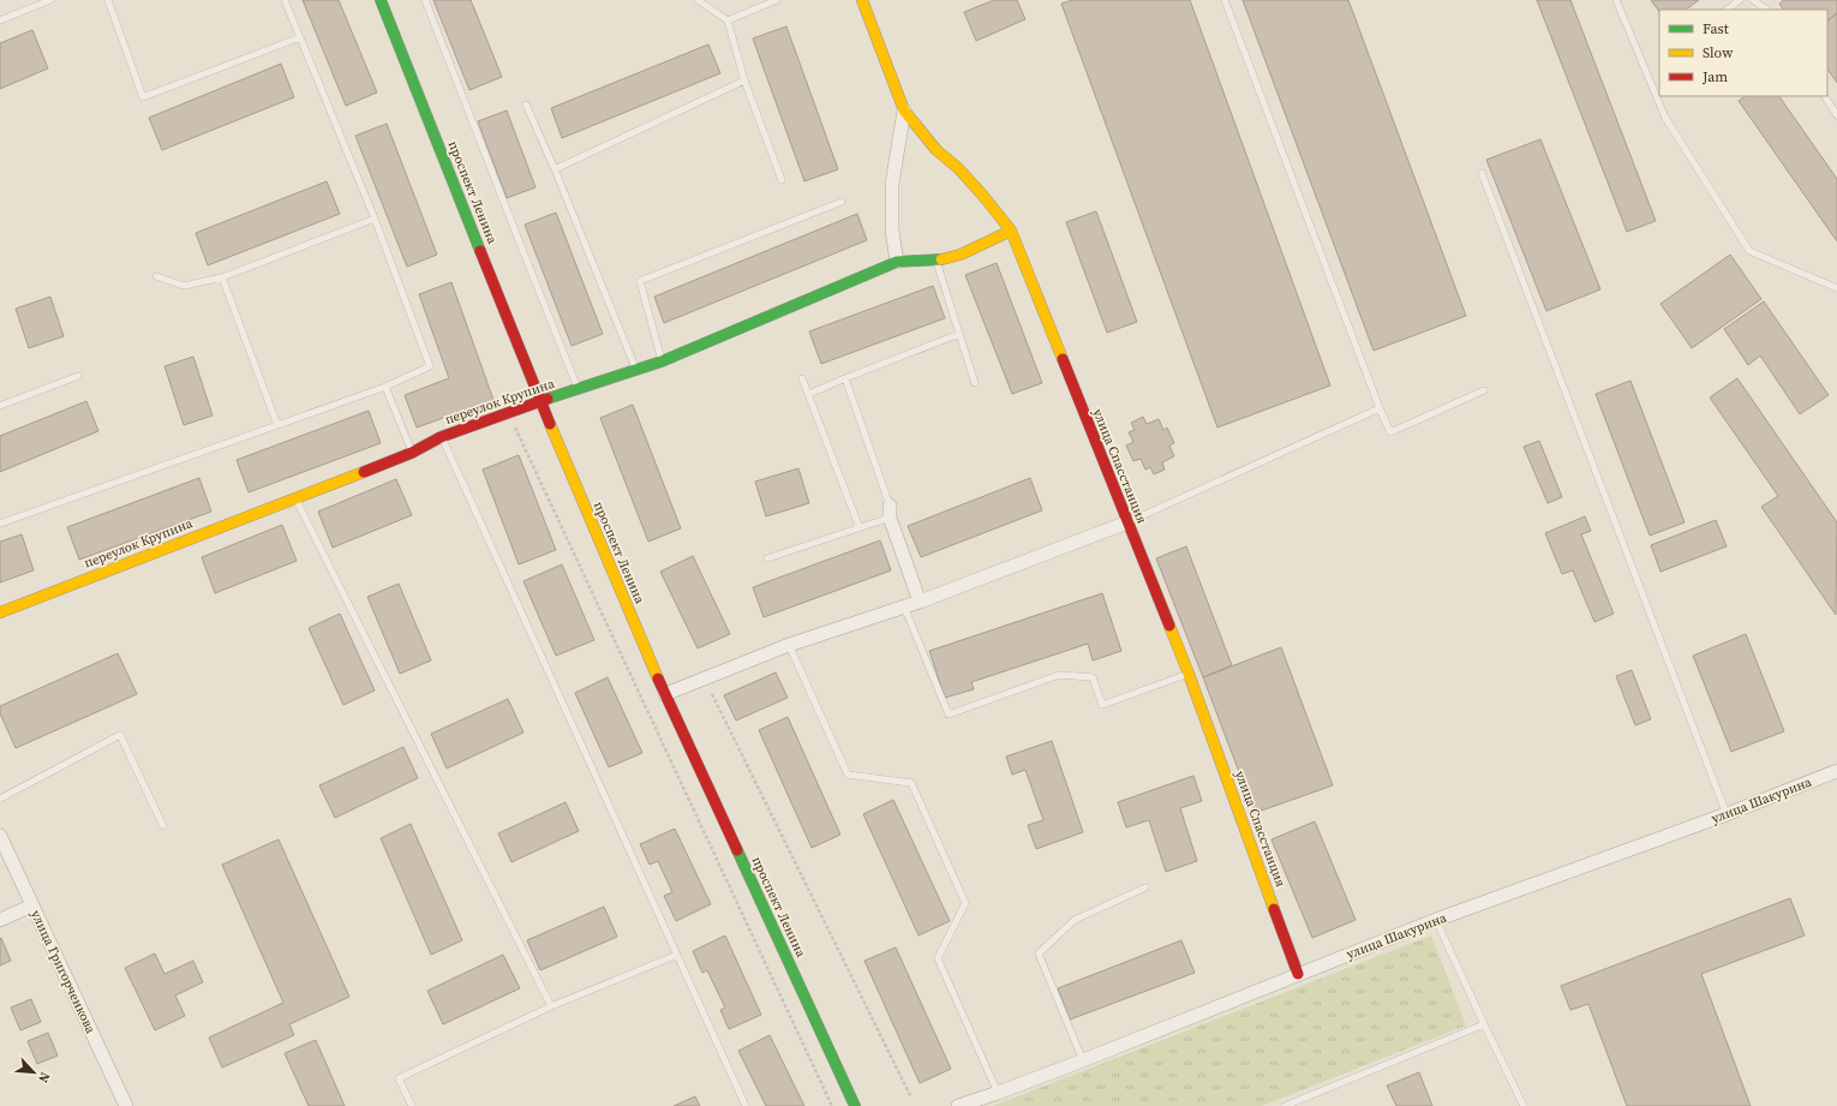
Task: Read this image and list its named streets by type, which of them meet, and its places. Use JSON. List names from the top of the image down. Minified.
{"streets":{"street":["проспект Ленина","переулок Крупина","улица Спасстанция","улица Шакурина","улица Григорченкова"]},"crossings":[["проспект Ленина","переулок Крупина"],["переулок Крупина","улица Спасстанция"],["улица Спасстанция","улица Шакурина"]],"legend":["Fast","Slow","Jam"],"north":"bottom right"}
